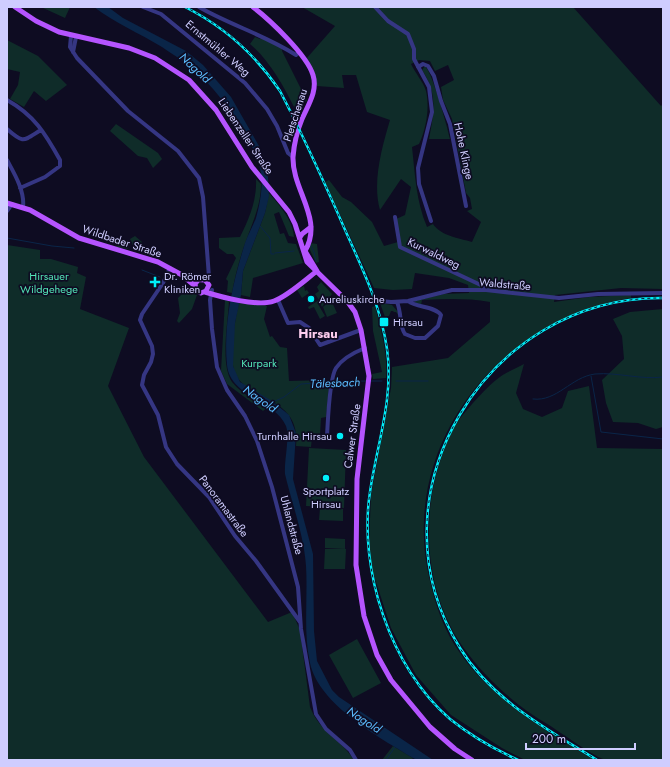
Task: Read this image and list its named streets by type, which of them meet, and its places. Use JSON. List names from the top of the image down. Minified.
{"streets":{"main road":["Ernstmühler Weg","Pletschenau","Liebenzeller Straße","Wildbader Straße","Calwer Straße"],"street":["Hohe Klinge","Kurwaldweg","Waldstraße","Panoramastraße","Uhlandstraße"]},"crossings":[["Ernstmühler Weg","Pletschenau"],["Ernstmühler Weg","Liebenzeller Straße"],["Liebenzeller Straße","Calwer Straße"],["Wildbader Straße","Panoramastraße"],["Wildbader Straße","Uhlandstraße"],["Kurwaldweg","Waldstraße"],["Waldstraße","Calwer Straße"],["Panoramastraße","Uhlandstraße"]],"districts":["Hirsau"],"water":["Nagold","Tälesbach"],"parks":["Hirsauer Wildgehege","Kurpark"],"places":{"health":["Dr. Römer Kliniken"],"other":["Aureliuskirche","Turnhalle Hirsau","Sportplatz Hirsau"],"transit":["Hirsau"]},"scale_bar":"200 m"}
